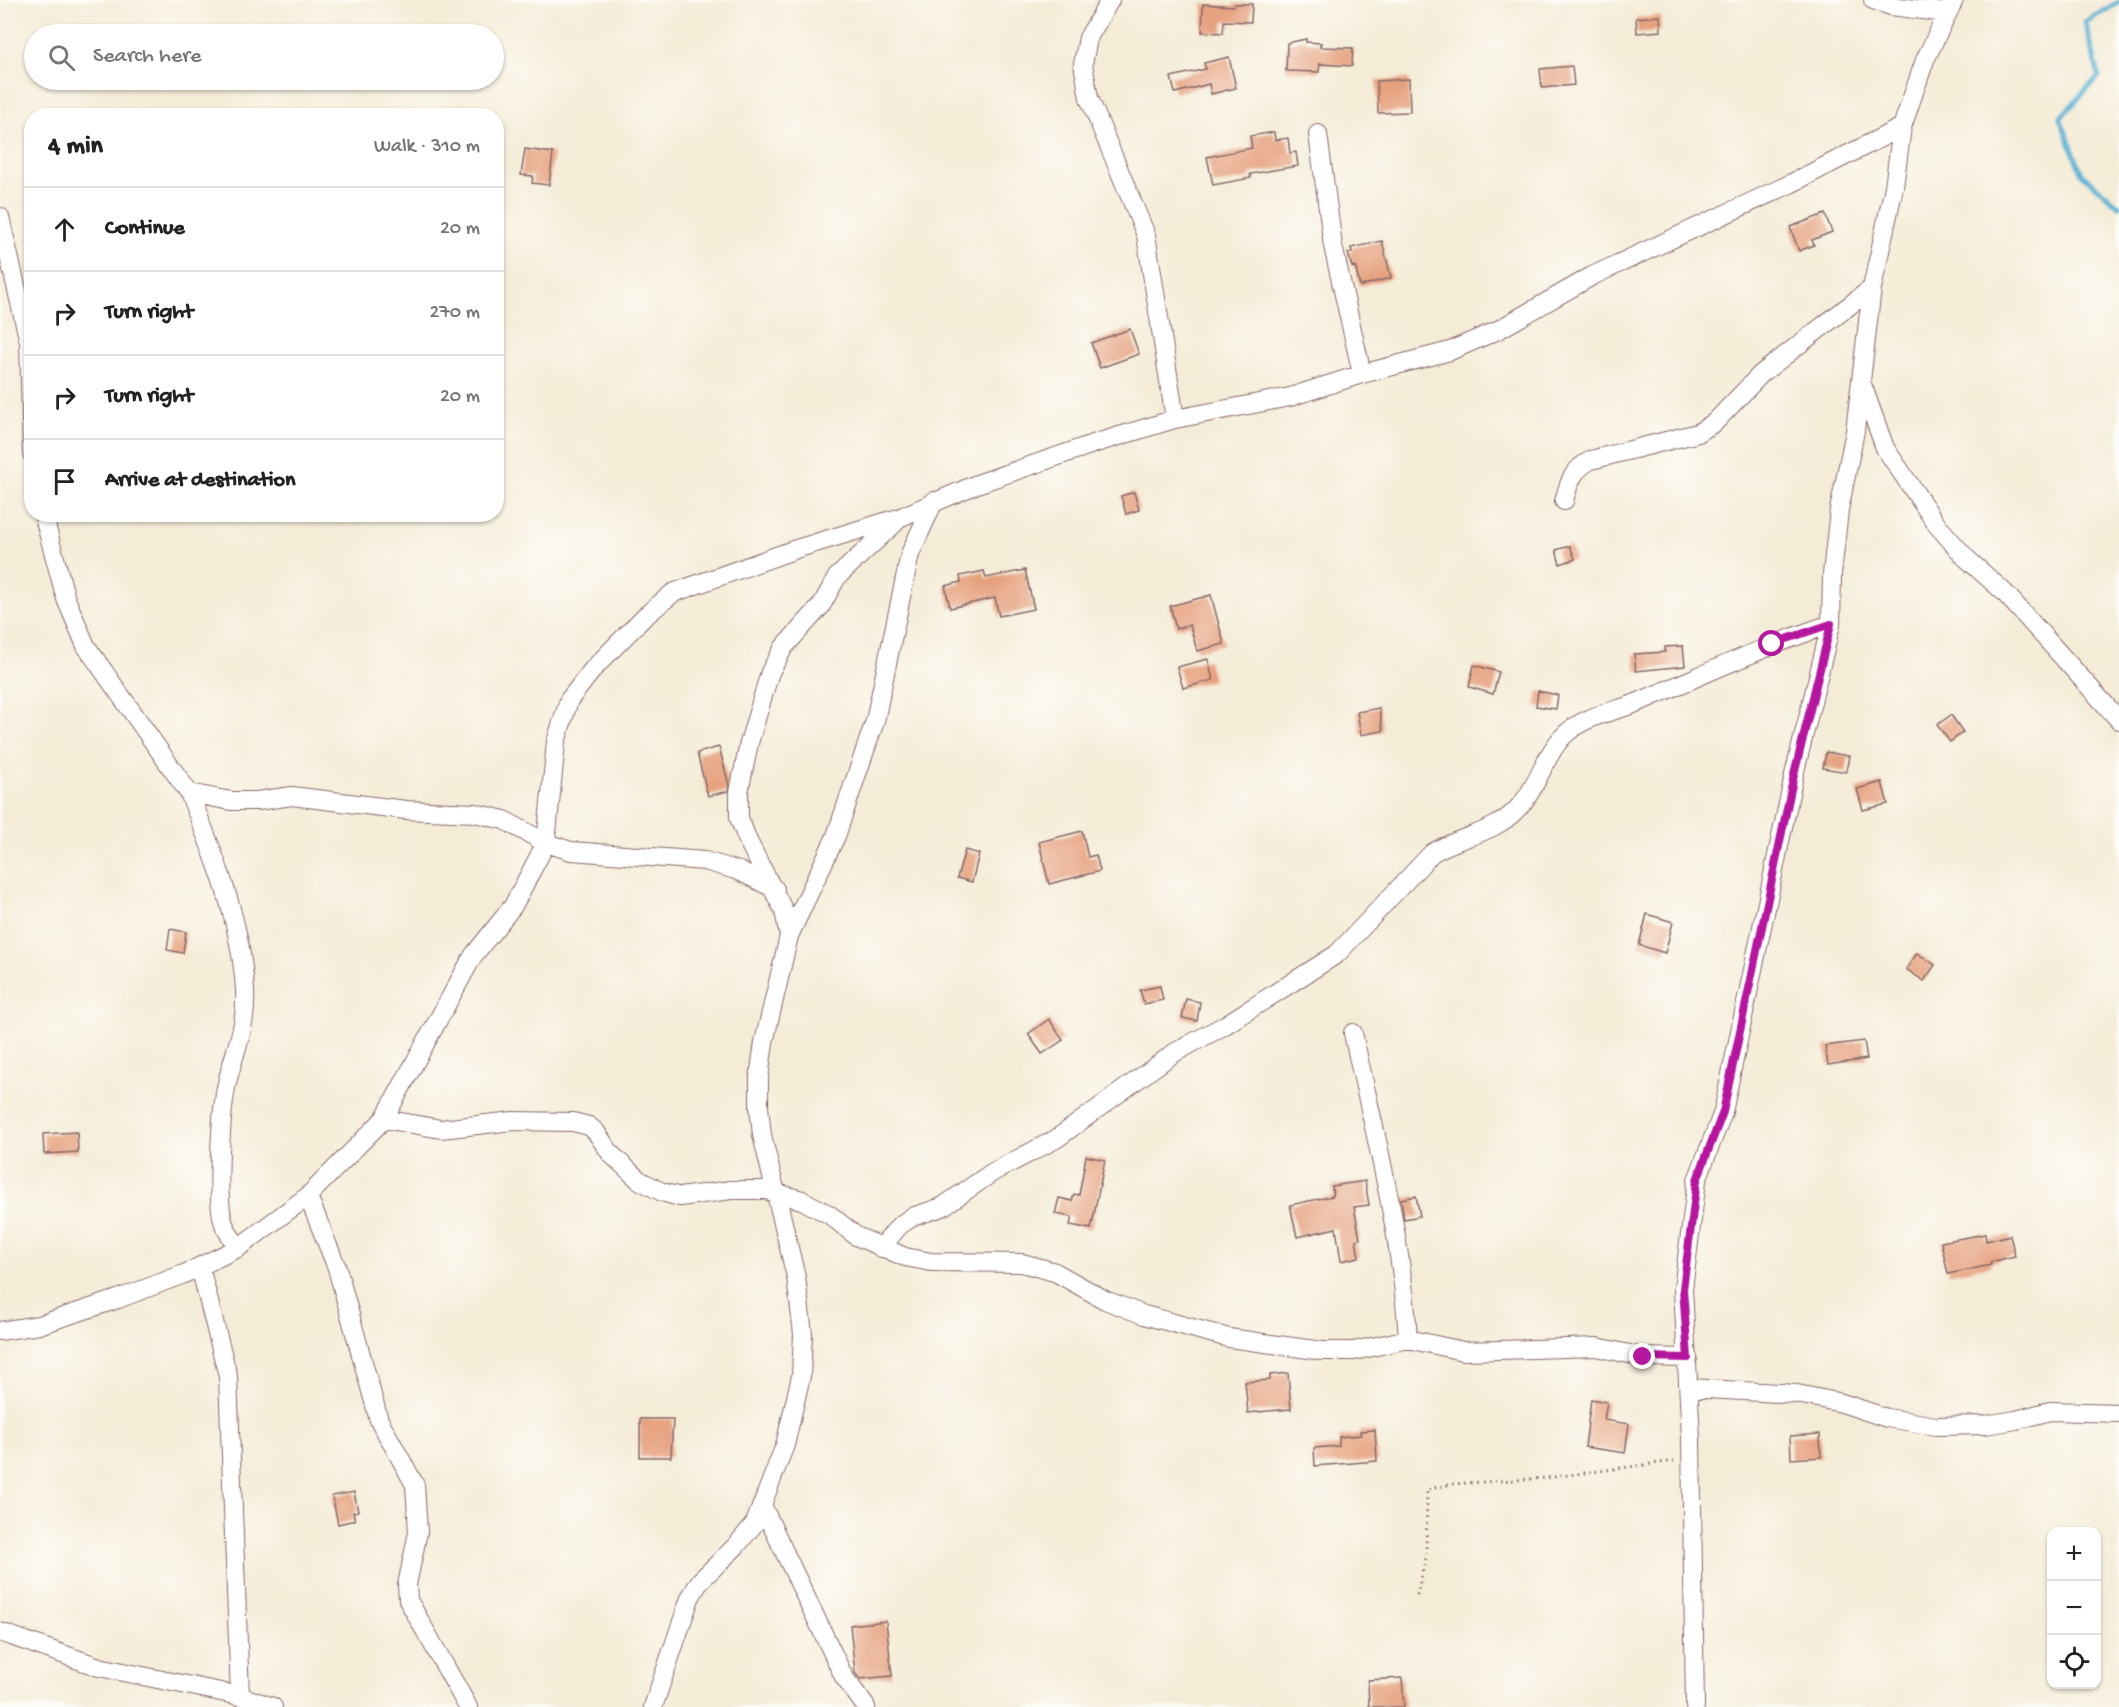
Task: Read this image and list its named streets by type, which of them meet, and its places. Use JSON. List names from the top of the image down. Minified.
{"page":{"search":"Search here","heading":["4 min","Walk · 310 m"],"list":[["Continue","20 m"],["Turn right","270 m"],["Turn right","20 m"],"Arrive at destination"],"map_buttons":["+","−"]}}
